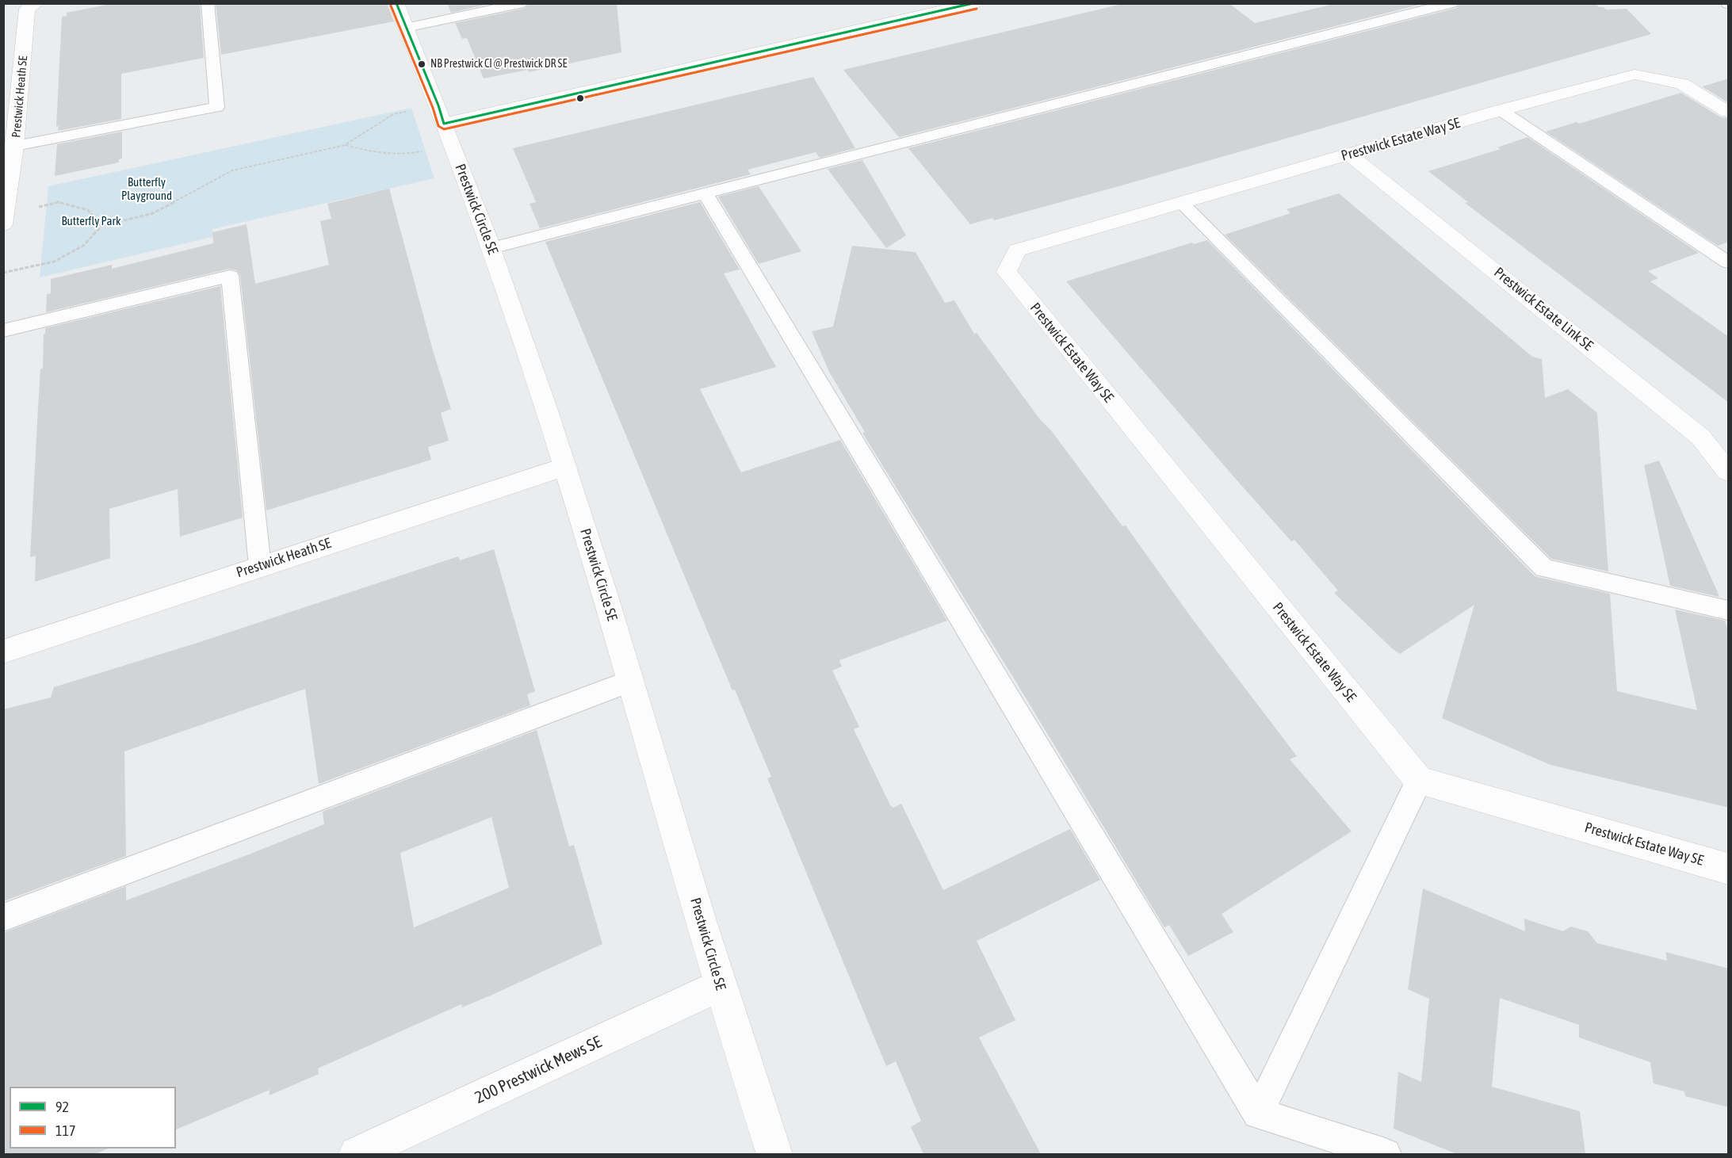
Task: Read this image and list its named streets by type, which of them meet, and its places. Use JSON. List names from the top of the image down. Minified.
{"streets":{"street":["Prestwick Heath SE","Prestwick Estate Way SE","Prestwick Circle SE","Prestwick Estate Link SE","200 Prestwick Mews SE"]},"crossings":[["Prestwick Heath SE","Prestwick Circle SE"],["Prestwick Estate Way SE","Prestwick Estate Link SE"],["Prestwick Circle SE","200 Prestwick Mews SE"]],"parks":["Butterfly Playground","Butterfly Park"],"places":["NB Prestwick CI @ Prestwick DR SE"],"lines":["transit line 92","transit line 117"],"legend":["92","117"]}
